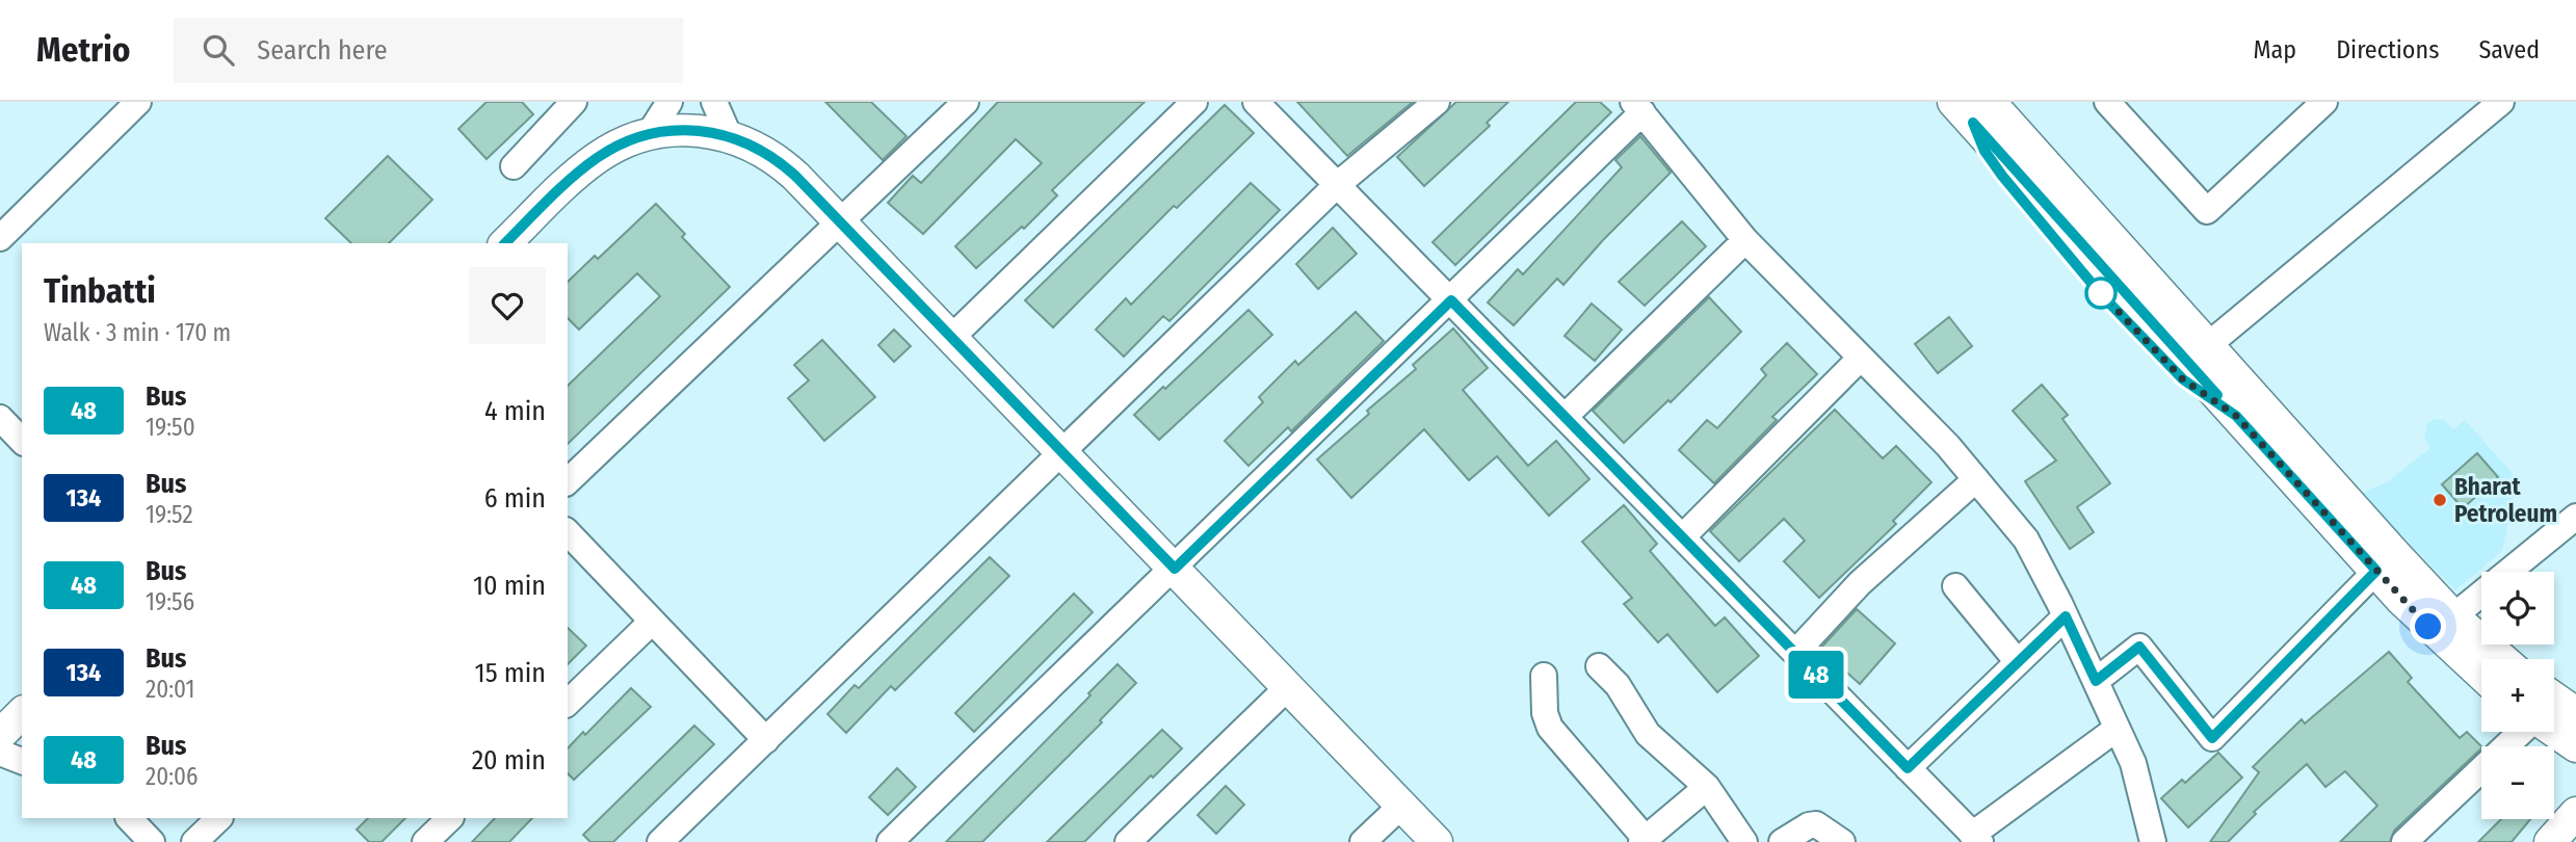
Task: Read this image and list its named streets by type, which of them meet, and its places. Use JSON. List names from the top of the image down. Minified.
{"places":["Bharat Petroleum"],"lines":["bus line 48"],"page":{"header":"Metrio","search":"Search here","nav":["Map","Directions","Saved"],"on_map":"48","heading":["Tinbatti","Walk · 3 min · 170 m"],"list":[{"mark":"48","name":"Bus","note":"19:50","value":"4 min"},{"mark":"134","name":"Bus","note":"19:52","value":"6 min"},{"mark":"48","name":"Bus","note":"19:56","value":"10 min"},{"mark":"134","name":"Bus","note":"20:01","value":"15 min"},{"mark":"48","name":"Bus","note":"20:06","value":"20 min"}],"map_buttons":["+","−"]}}
